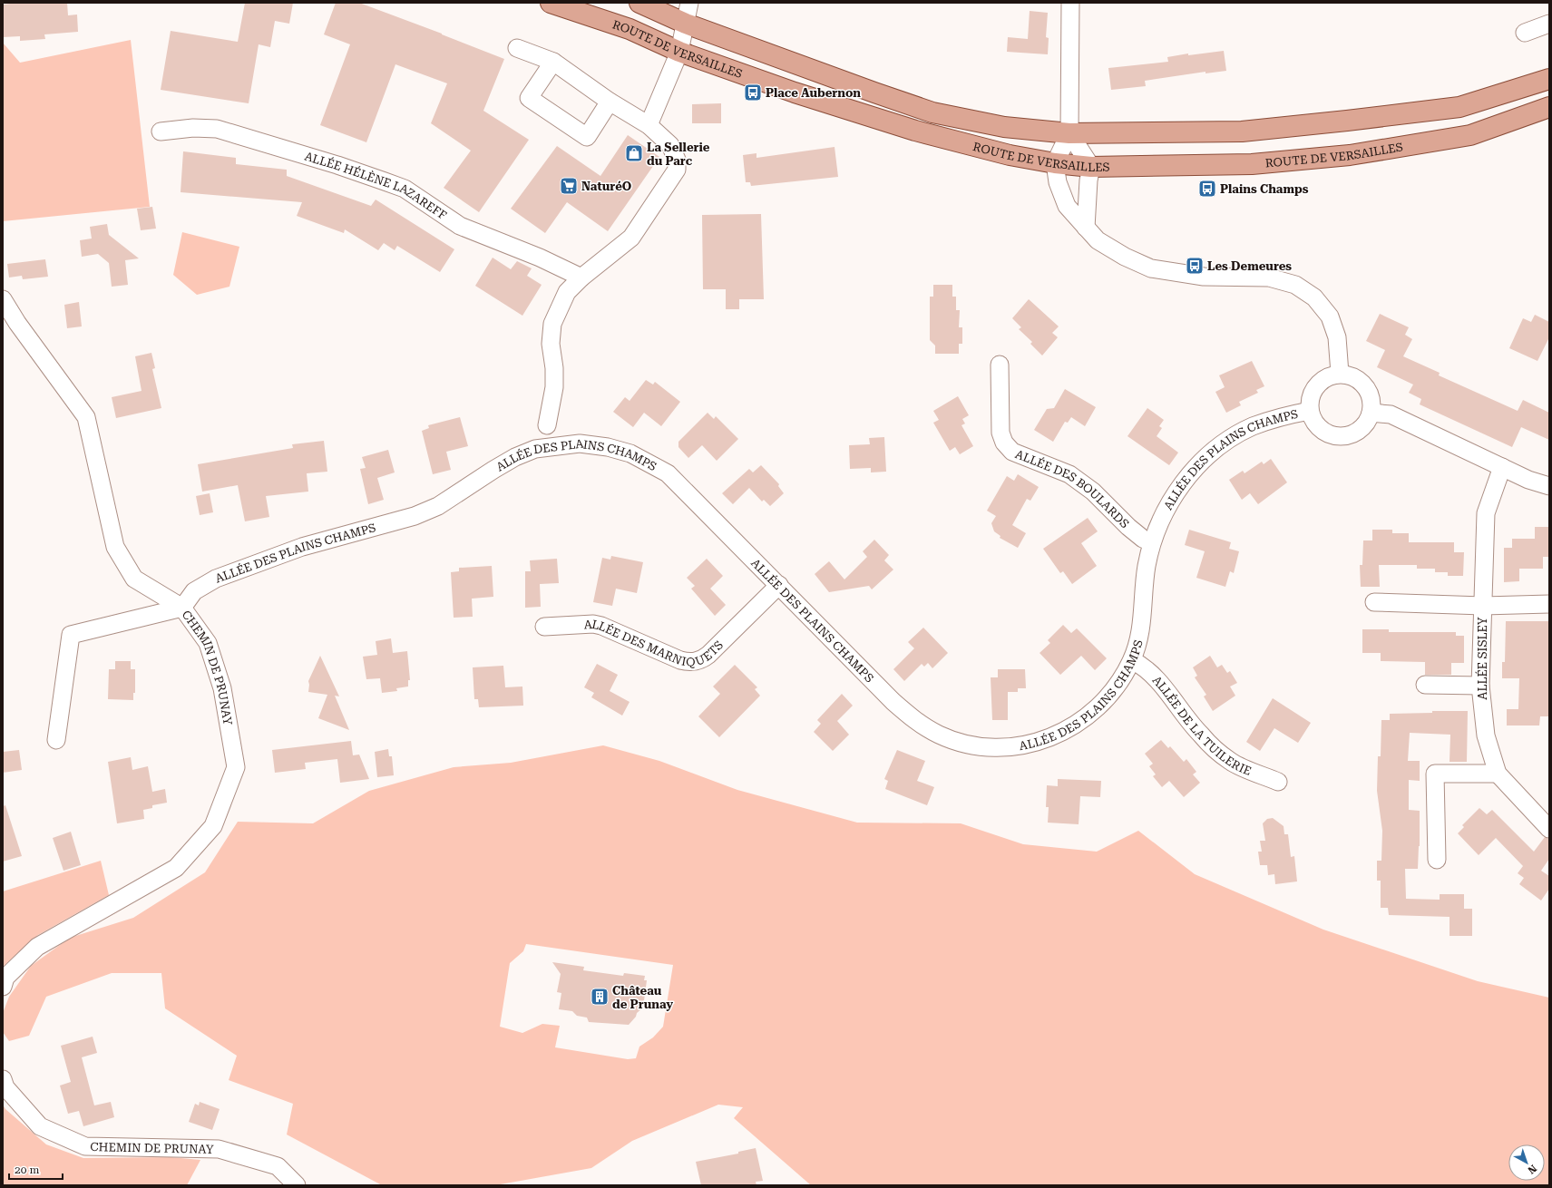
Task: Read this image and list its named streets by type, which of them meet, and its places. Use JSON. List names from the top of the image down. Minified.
{"streets":{"main road":["ROUTE DE VERSAILLES"],"street":["ALLÉE HÉLÈNE LAZAREFF","ALLÉE DES PLAINS CHAMPS","ALLÉE DES BOULARDS","ALLÉE DES MARNIQUETS","ALLÉE SISLEY","CHEMIN DE PRUNAY","ALLÉE DE LA TUILERIE"]},"crossings":[["ALLÉE DES PLAINS CHAMPS","ALLÉE DES BOULARDS"],["ALLÉE DES PLAINS CHAMPS","ALLÉE DES MARNIQUETS"],["ALLÉE DES PLAINS CHAMPS","CHEMIN DE PRUNAY"],["ALLÉE DES PLAINS CHAMPS","ALLÉE DE LA TUILERIE"]],"places":{"bus stop":["Place Aubernon","Plains Champs","Les Demeures"],"shop":["La Sellerie du Parc"],"supermarket":["NaturéO"],"building":["Château de Prunay"]},"scale_bar":"20 m","north":"bottom right"}
